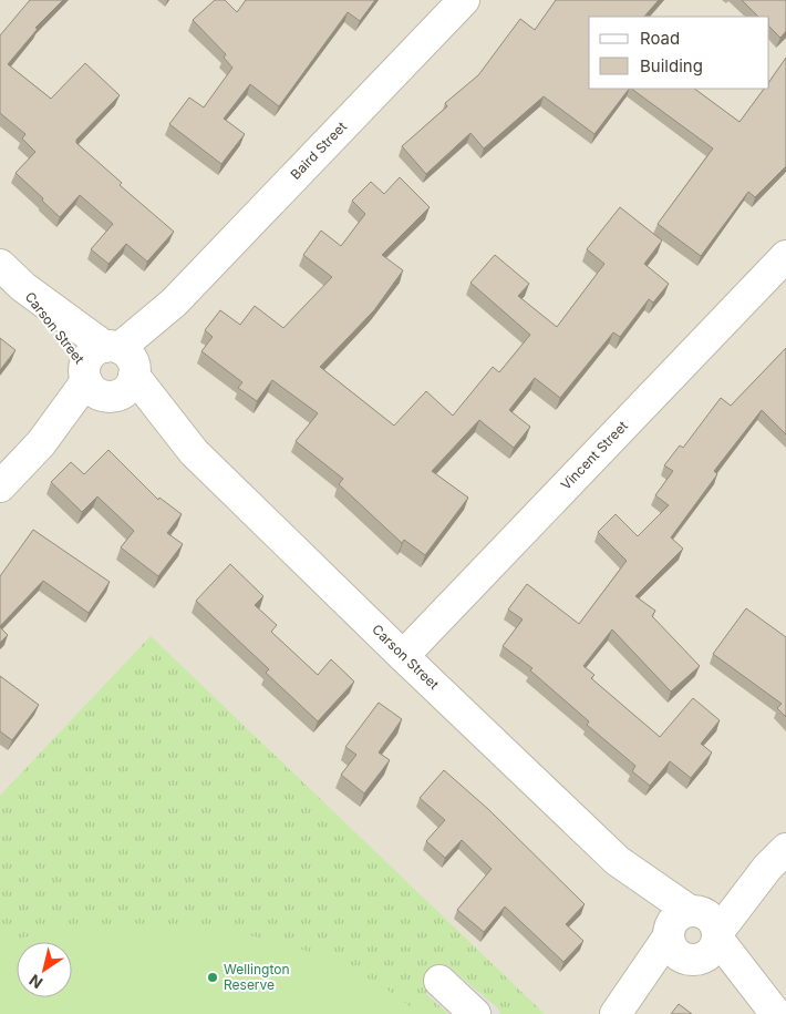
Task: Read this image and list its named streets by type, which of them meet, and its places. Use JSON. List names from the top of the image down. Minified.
{"streets":{"street":["Baird Street","Carson Street","Vincent Street"]},"crossings":[["Baird Street","Carson Street"],["Carson Street","Vincent Street"]],"places":["Wellington Reserve"],"legend":["Road","Building"],"north":"bottom left"}
